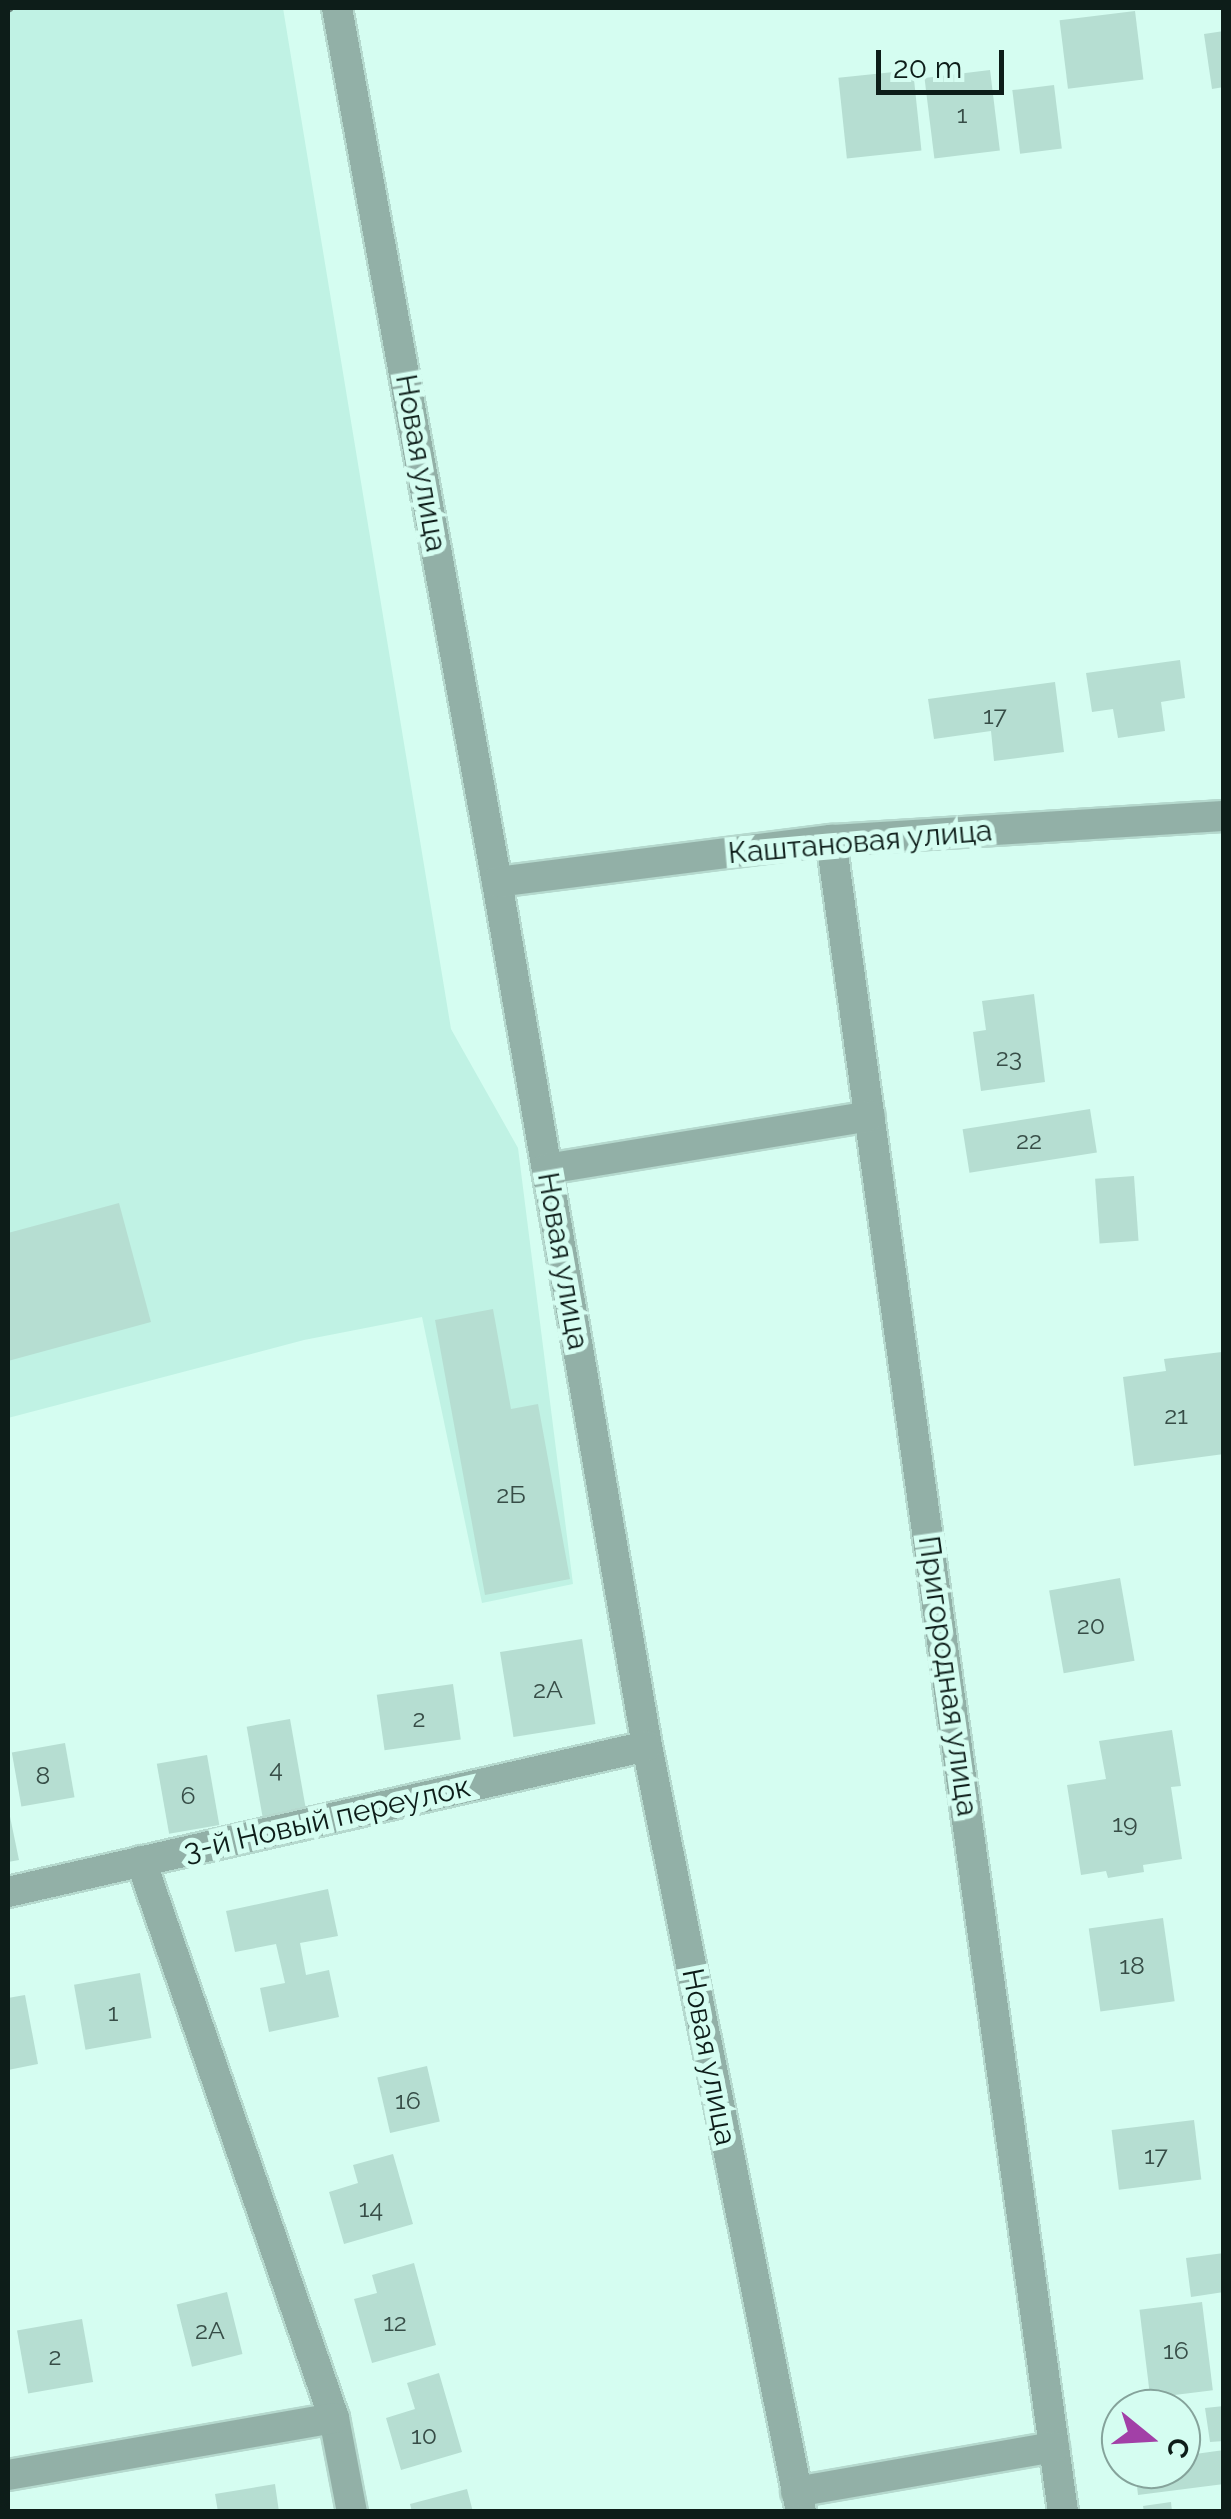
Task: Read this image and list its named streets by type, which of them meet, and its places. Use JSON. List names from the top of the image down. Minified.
{"streets":{"street":["Новая улица","Каштановая улица","Пригородная улица","3-й Новый переулок"]},"crossings":[["Новая улица","Каштановая улица"],["Новая улица","3-й Новый переулок"],["Каштановая улица","Пригородная улица"]],"house_numbers":["1","17","23","22","21","2Б","20","2А","2","4","8","6","19","18","1","16","17","14","12","2А","16","2","10"],"scale_bar":"20 m","north":"right"}
